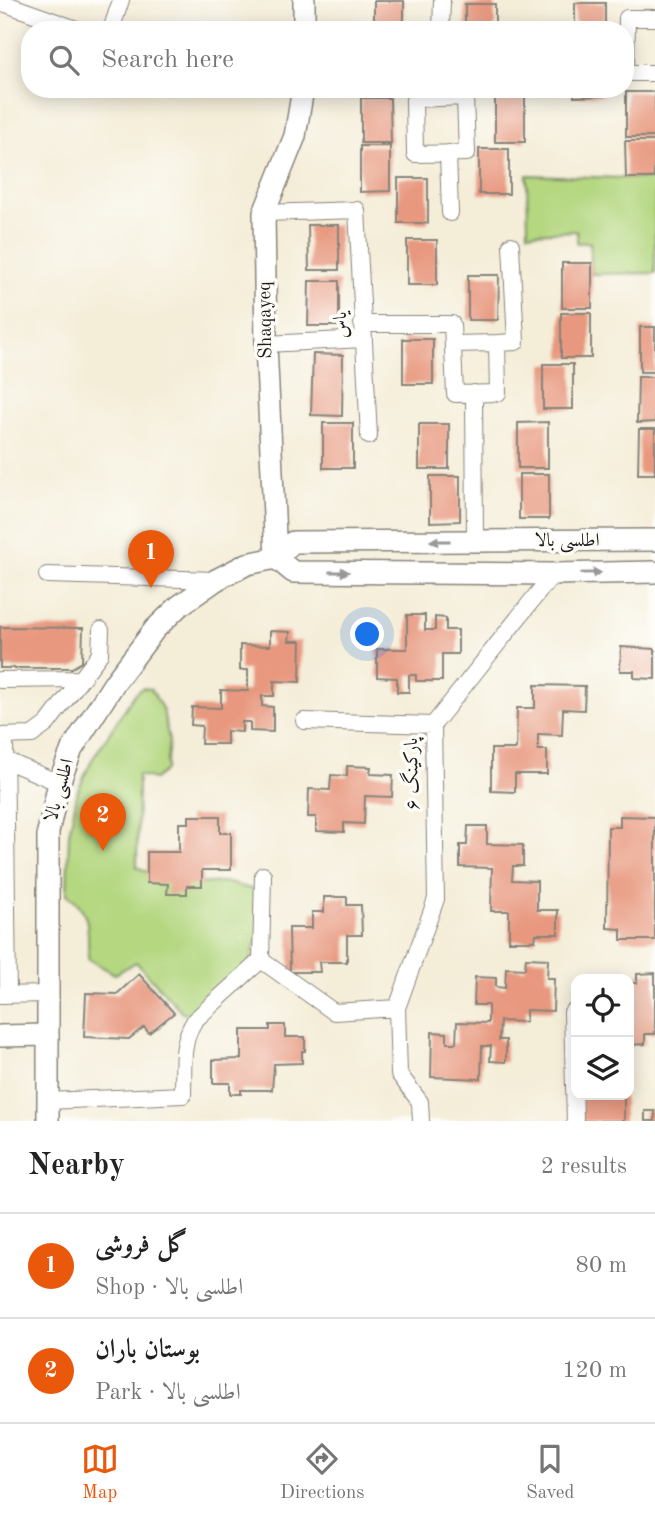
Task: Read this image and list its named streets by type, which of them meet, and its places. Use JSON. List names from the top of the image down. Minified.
{"streets":{"street":["Shaqayeq","یاس","اطلسی بالا","پارکینگ ۶"]},"crossings":[["Shaqayeq","یاس"],["Shaqayeq","اطلسی بالا"],["اطلسی بالا","پارکینگ ۶"]],"page":{"search":"Search here","pins":["1","2"],"heading":["Nearby","2 results"],"list":[{"mark":"1","name":"گل فروشی","note":"Shop · اطلسی بالا","value":"80 m"},{"mark":"2","name":"بوستان باران","note":"Park · اطلسی بالا","value":"120 m"}],"nav":["Map","Directions","Saved"]}}
